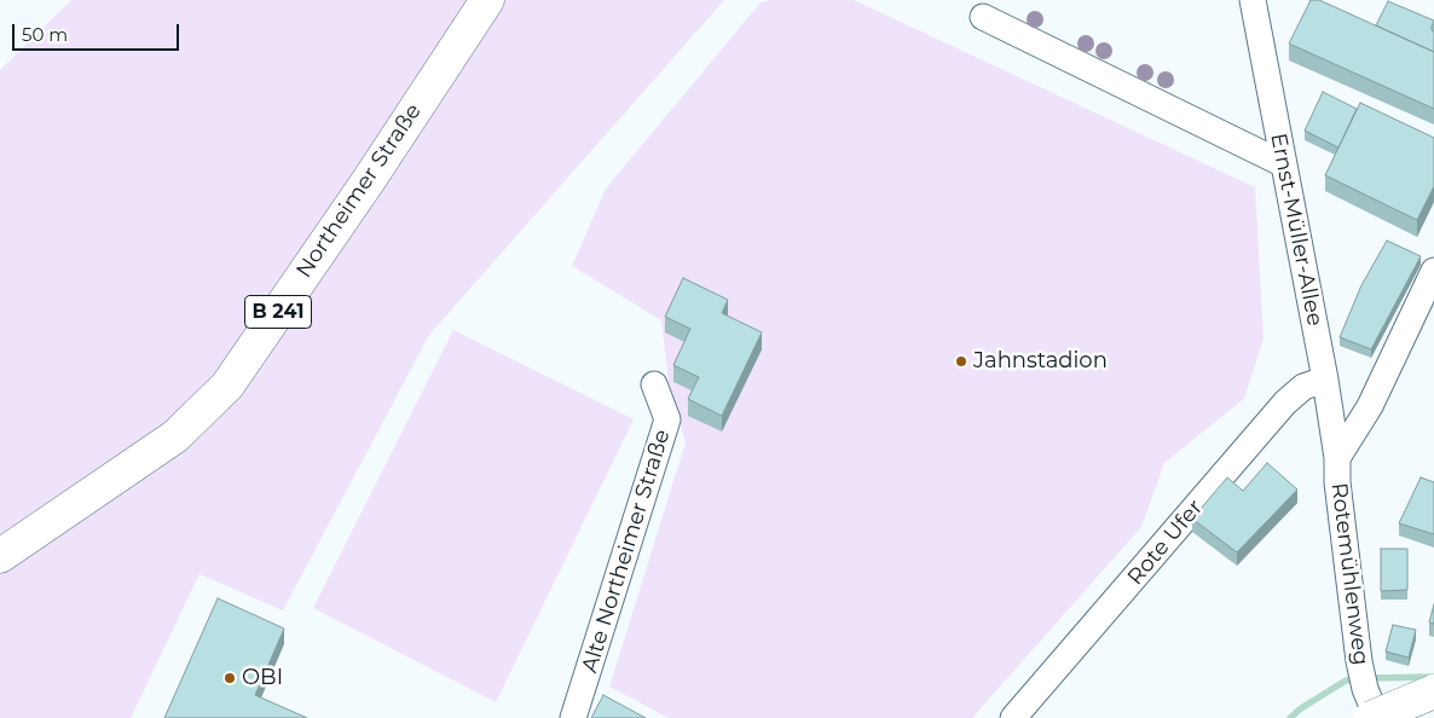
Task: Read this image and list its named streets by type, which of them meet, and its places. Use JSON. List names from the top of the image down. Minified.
{"streets":{"main road":["Northeimer Straße","B 241"],"street":["Ernst-Müller-Allee","Rote Ufer","Alte Northeimer Straße","Rotemühlenweg"]},"crossings":[["Ernst-Müller-Allee","Rote Ufer"],["Ernst-Müller-Allee","Rotemühlenweg"]],"places":["Jahnstadion","OBI"],"scale_bar":"50 m"}
